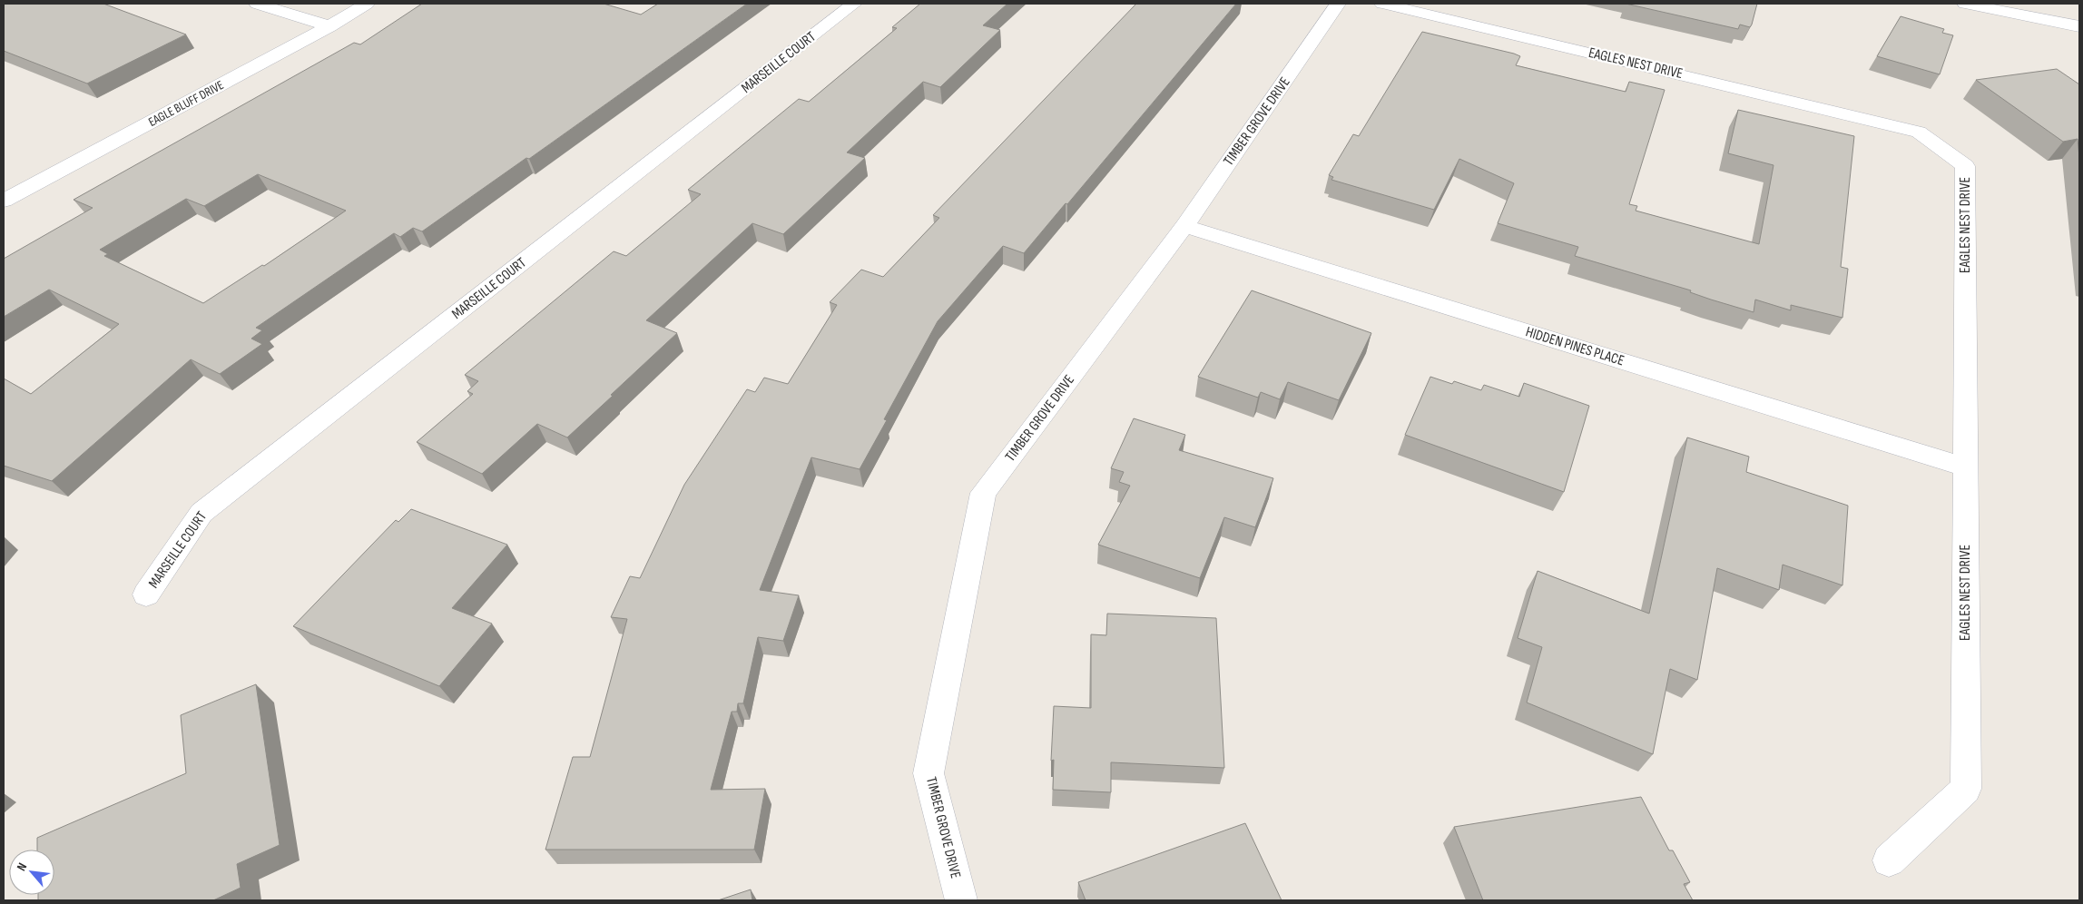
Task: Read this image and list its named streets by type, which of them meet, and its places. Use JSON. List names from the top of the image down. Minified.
{"streets":{"street":["MARSEILLE COURT","EAGLES NEST DRIVE","EAGLE BLUFF DRIVE","TIMBER GROVE DRIVE","HIDDEN PINES PLACE"]},"crossings":[["EAGLES NEST DRIVE","HIDDEN PINES PLACE"],["TIMBER GROVE DRIVE","HIDDEN PINES PLACE"]],"north":"top left"}
